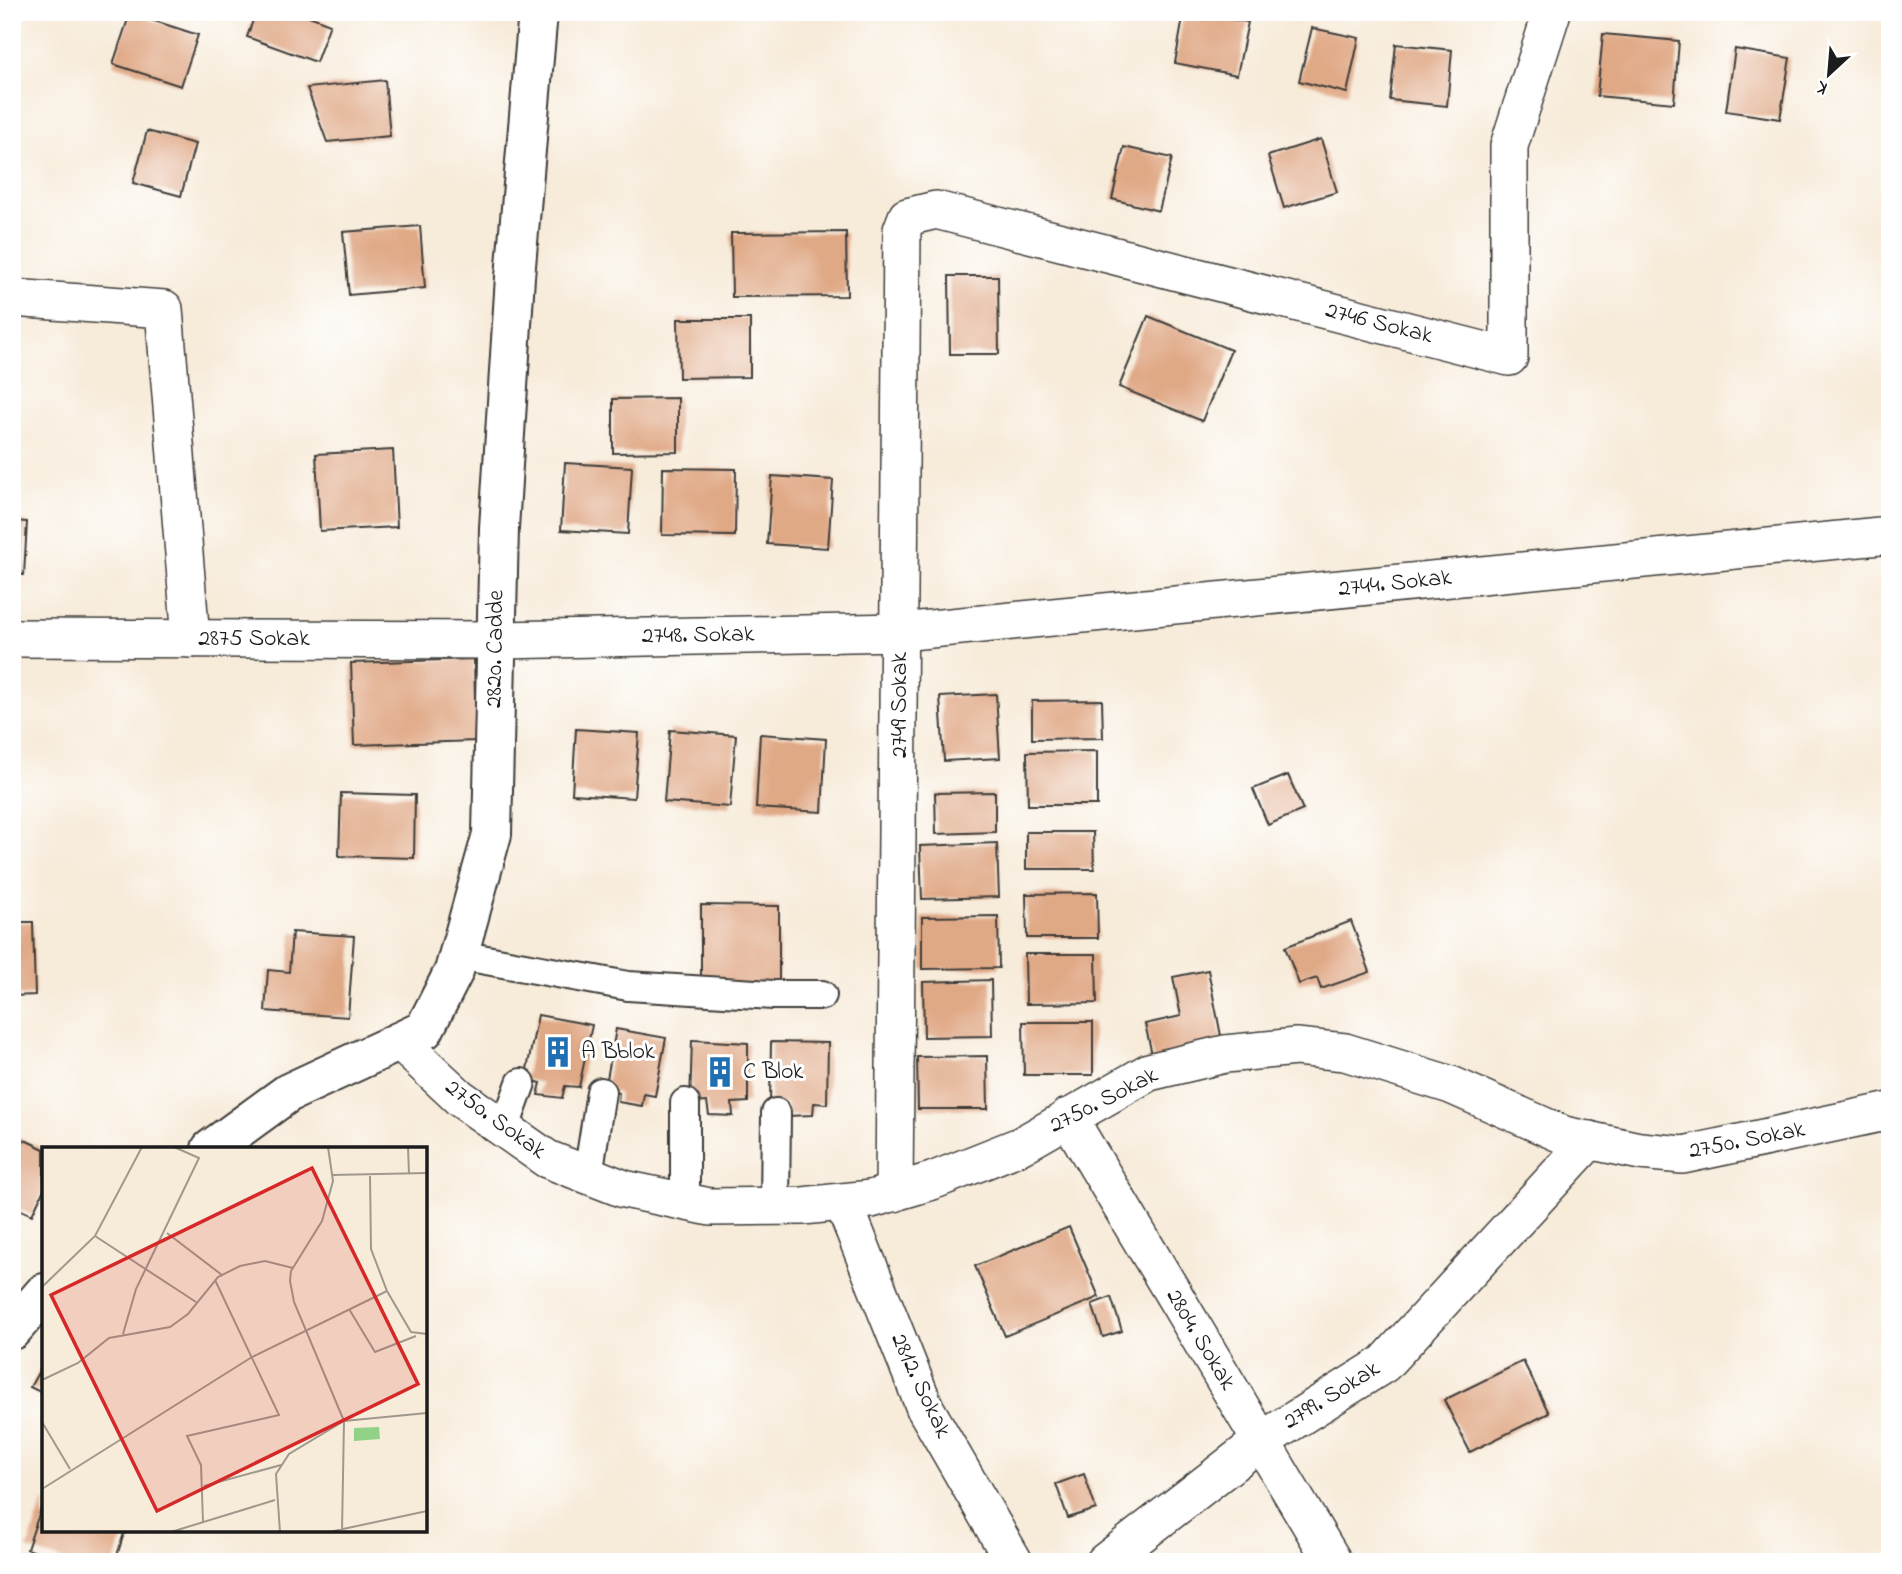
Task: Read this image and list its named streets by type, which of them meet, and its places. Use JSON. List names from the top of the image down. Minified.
{"streets":{"street":["2746 Sokak","2744. Sokak","2748. Sokak","2875 Sokak","2820. Cadde","2749 Sokak","2750. Sokak","2804. Sokak","2812. Sokak","2799. Sokak"]},"crossings":[["2746 Sokak","2749 Sokak"],["2744. Sokak","2748. Sokak"],["2744. Sokak","2749 Sokak"],["2748. Sokak","2875 Sokak"],["2748. Sokak","2820. Cadde"],["2748. Sokak","2749 Sokak"],["2875 Sokak","2820. Cadde"],["2820. Cadde","2750. Sokak"],["2749 Sokak","2750. Sokak"],["2750. Sokak","2804. Sokak"],["2750. Sokak","2812. Sokak"],["2750. Sokak","2799. Sokak"],["2804. Sokak","2799. Sokak"]],"places":{"building":["A Bblok","C Blok"]},"north":"bottom left"}
